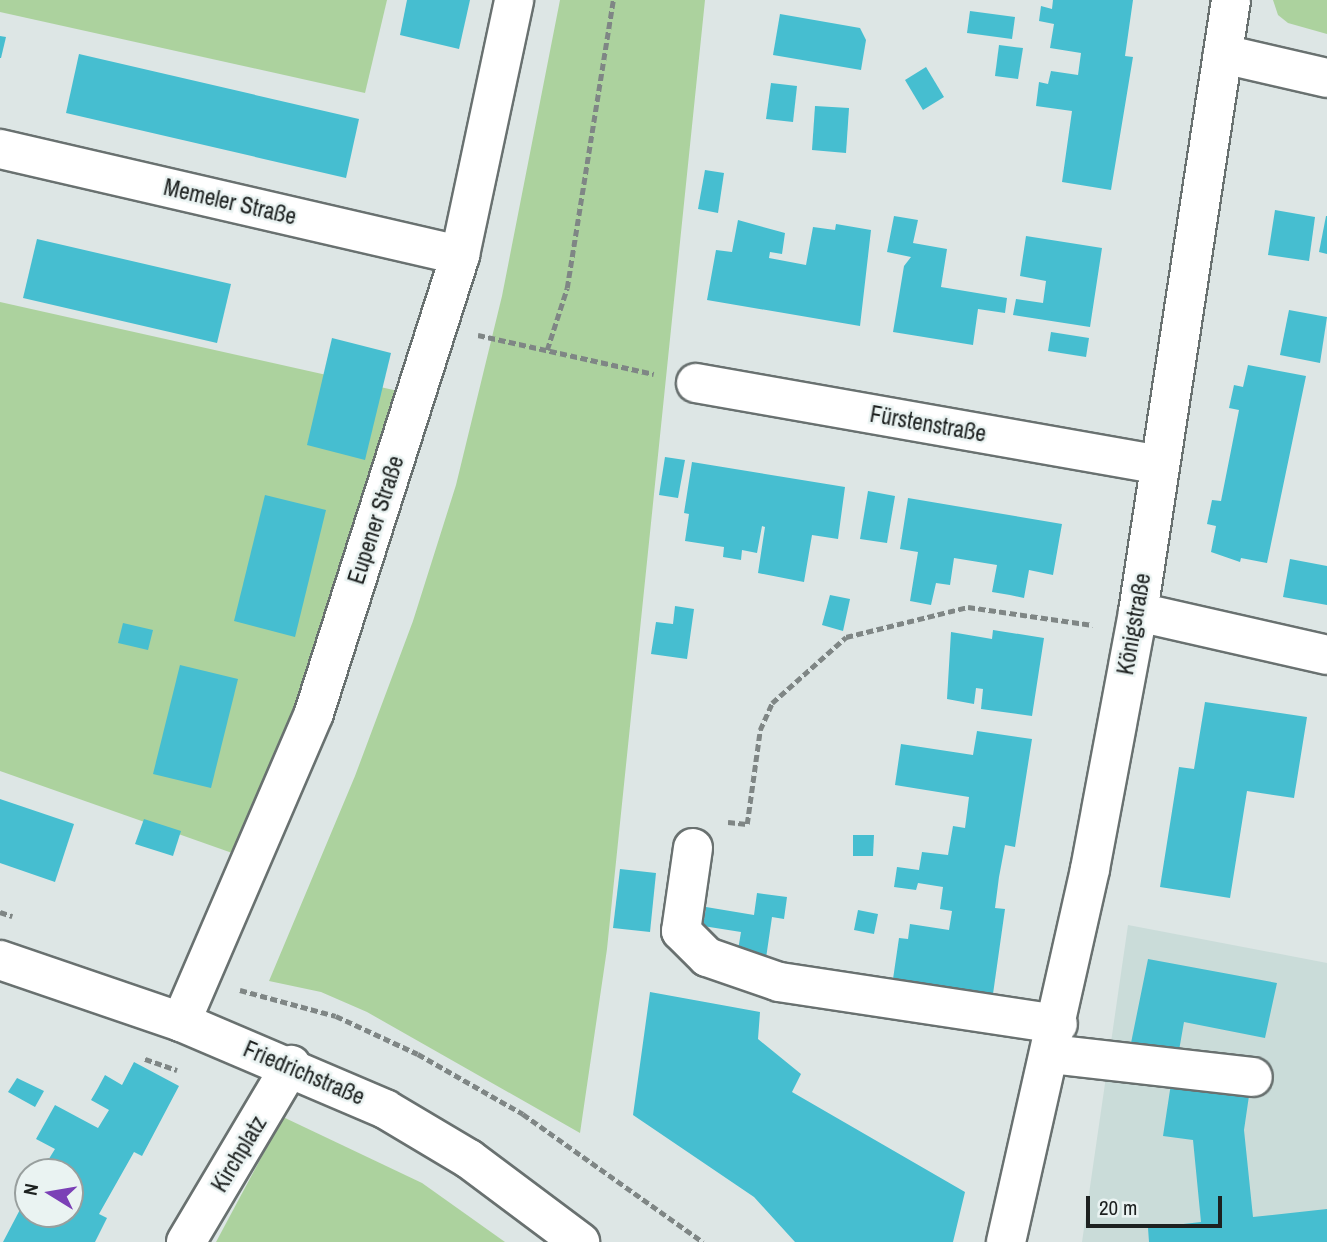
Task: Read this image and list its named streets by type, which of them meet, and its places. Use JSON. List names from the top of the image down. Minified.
{"streets":{"street":["Memeler Straße","Fürstenstraße","Eupener Straße","Königstraße","Friedrichstraße","Kirchplatz"]},"crossings":[["Memeler Straße","Eupener Straße"],["Fürstenstraße","Königstraße"],["Eupener Straße","Friedrichstraße"],["Friedrichstraße","Kirchplatz"]],"scale_bar":"20 m","north":"left"}
